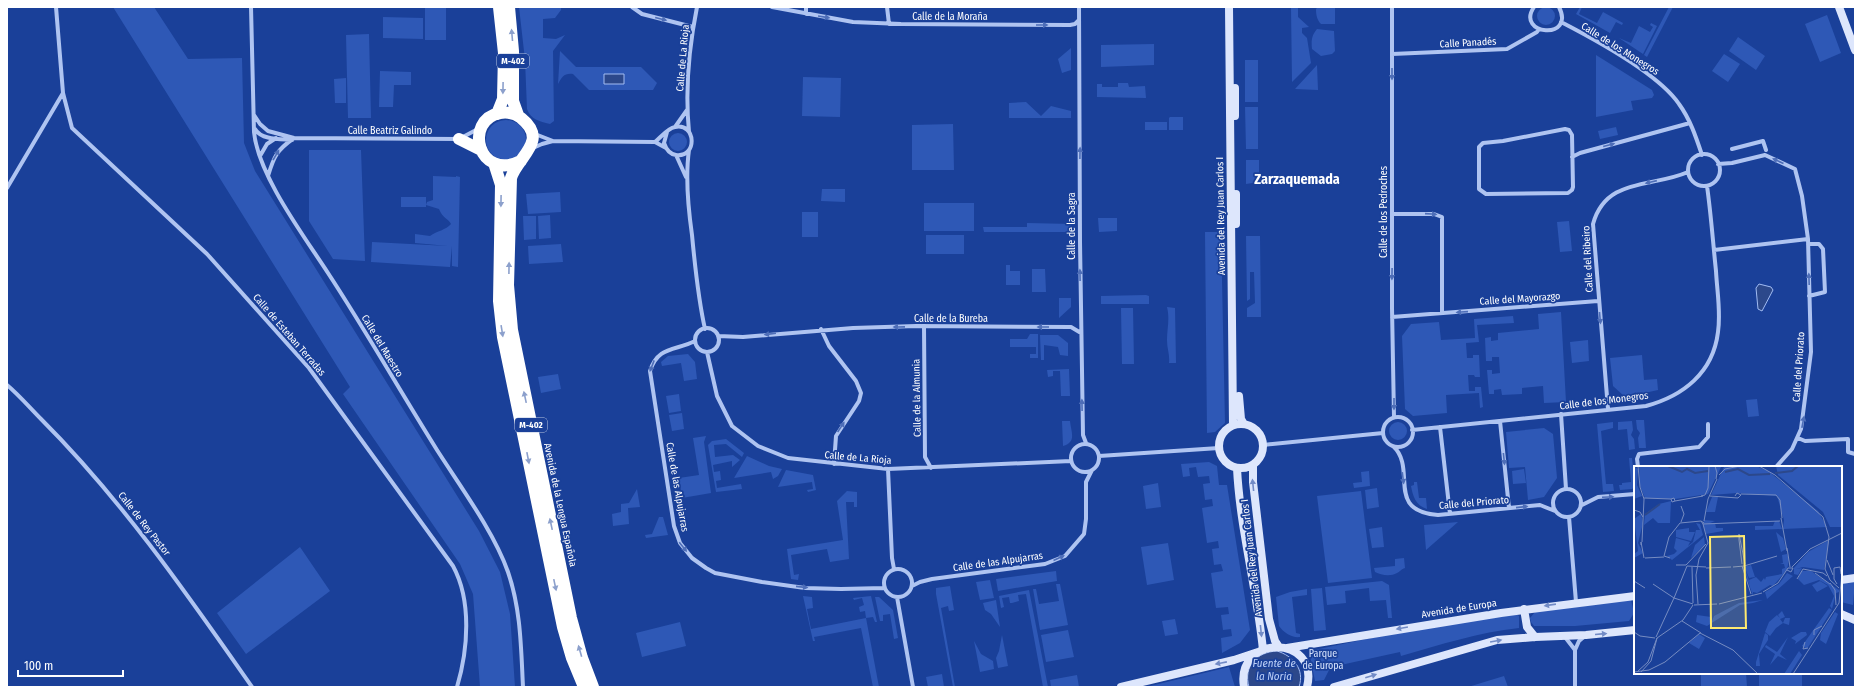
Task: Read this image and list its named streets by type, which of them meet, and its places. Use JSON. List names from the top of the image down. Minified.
{"streets":{"highway":["M-402","Avenida de la Lengua Española"],"main road":["Avenida del Rey Juan Carlos I","Avenida de Europa"],"street":["Calle de la Moraña","Calle Panadés","Calle de los Monegros","Calle de La Rioja","Calle Beatriz Galindo","Calle de los Pedroches","Calle de la Sagra","Calle del Ribeiro","Calle del Mayorazgo","Calle de la Bureba","Calle de Esteban Terradas","Calle del Maestro","Calle del Priorato","Calle de la Almunia","Calle de las Alpujarras","Calle de Rey Pastor"]},"crossings":[["Calle de la Moraña","Calle de la Sagra"],["Calle Panadés","Calle de los Pedroches"],["Calle de los Monegros","Calle de los Pedroches"],["Calle de los Monegros","Calle del Ribeiro"],["Calle de los Monegros","Calle del Priorato"],["Calle de La Rioja","Calle de la Sagra"],["Calle de La Rioja","Calle de la Bureba"],["Calle de La Rioja","Calle de la Almunia"],["Calle de La Rioja","Calle de las Alpujarras"],["M-402","Calle Beatriz Galindo"],["M-402","Avenida de la Lengua Española"],["Calle Beatriz Galindo","Calle del Maestro"],["Calle Beatriz Galindo","Avenida de la Lengua Española"],["Calle de los Pedroches","Calle del Mayorazgo"],["Calle de los Pedroches","Calle del Priorato"],["Avenida del Rey Juan Carlos I","Avenida de Europa"],["Calle de la Sagra","Calle de la Bureba"],["Calle de la Sagra","Calle de las Alpujarras"],["Calle del Ribeiro","Calle del Mayorazgo"],["Calle del Ribeiro","Calle del Priorato"],["Calle de la Bureba","Calle de la Almunia"],["Calle de la Bureba","Calle de las Alpujarras"]],"one_way":["Calle de la Moraña","Calle de los Pedroches","Calle de la Sagra","Calle del Ribeiro","Calle del Mayorazgo","Calle de la Bureba"],"districts":["Zarzaquemada"],"water":["Fuente de la Noria"],"parks":["Parque de Europa"],"scale_bar":"100 m"}
